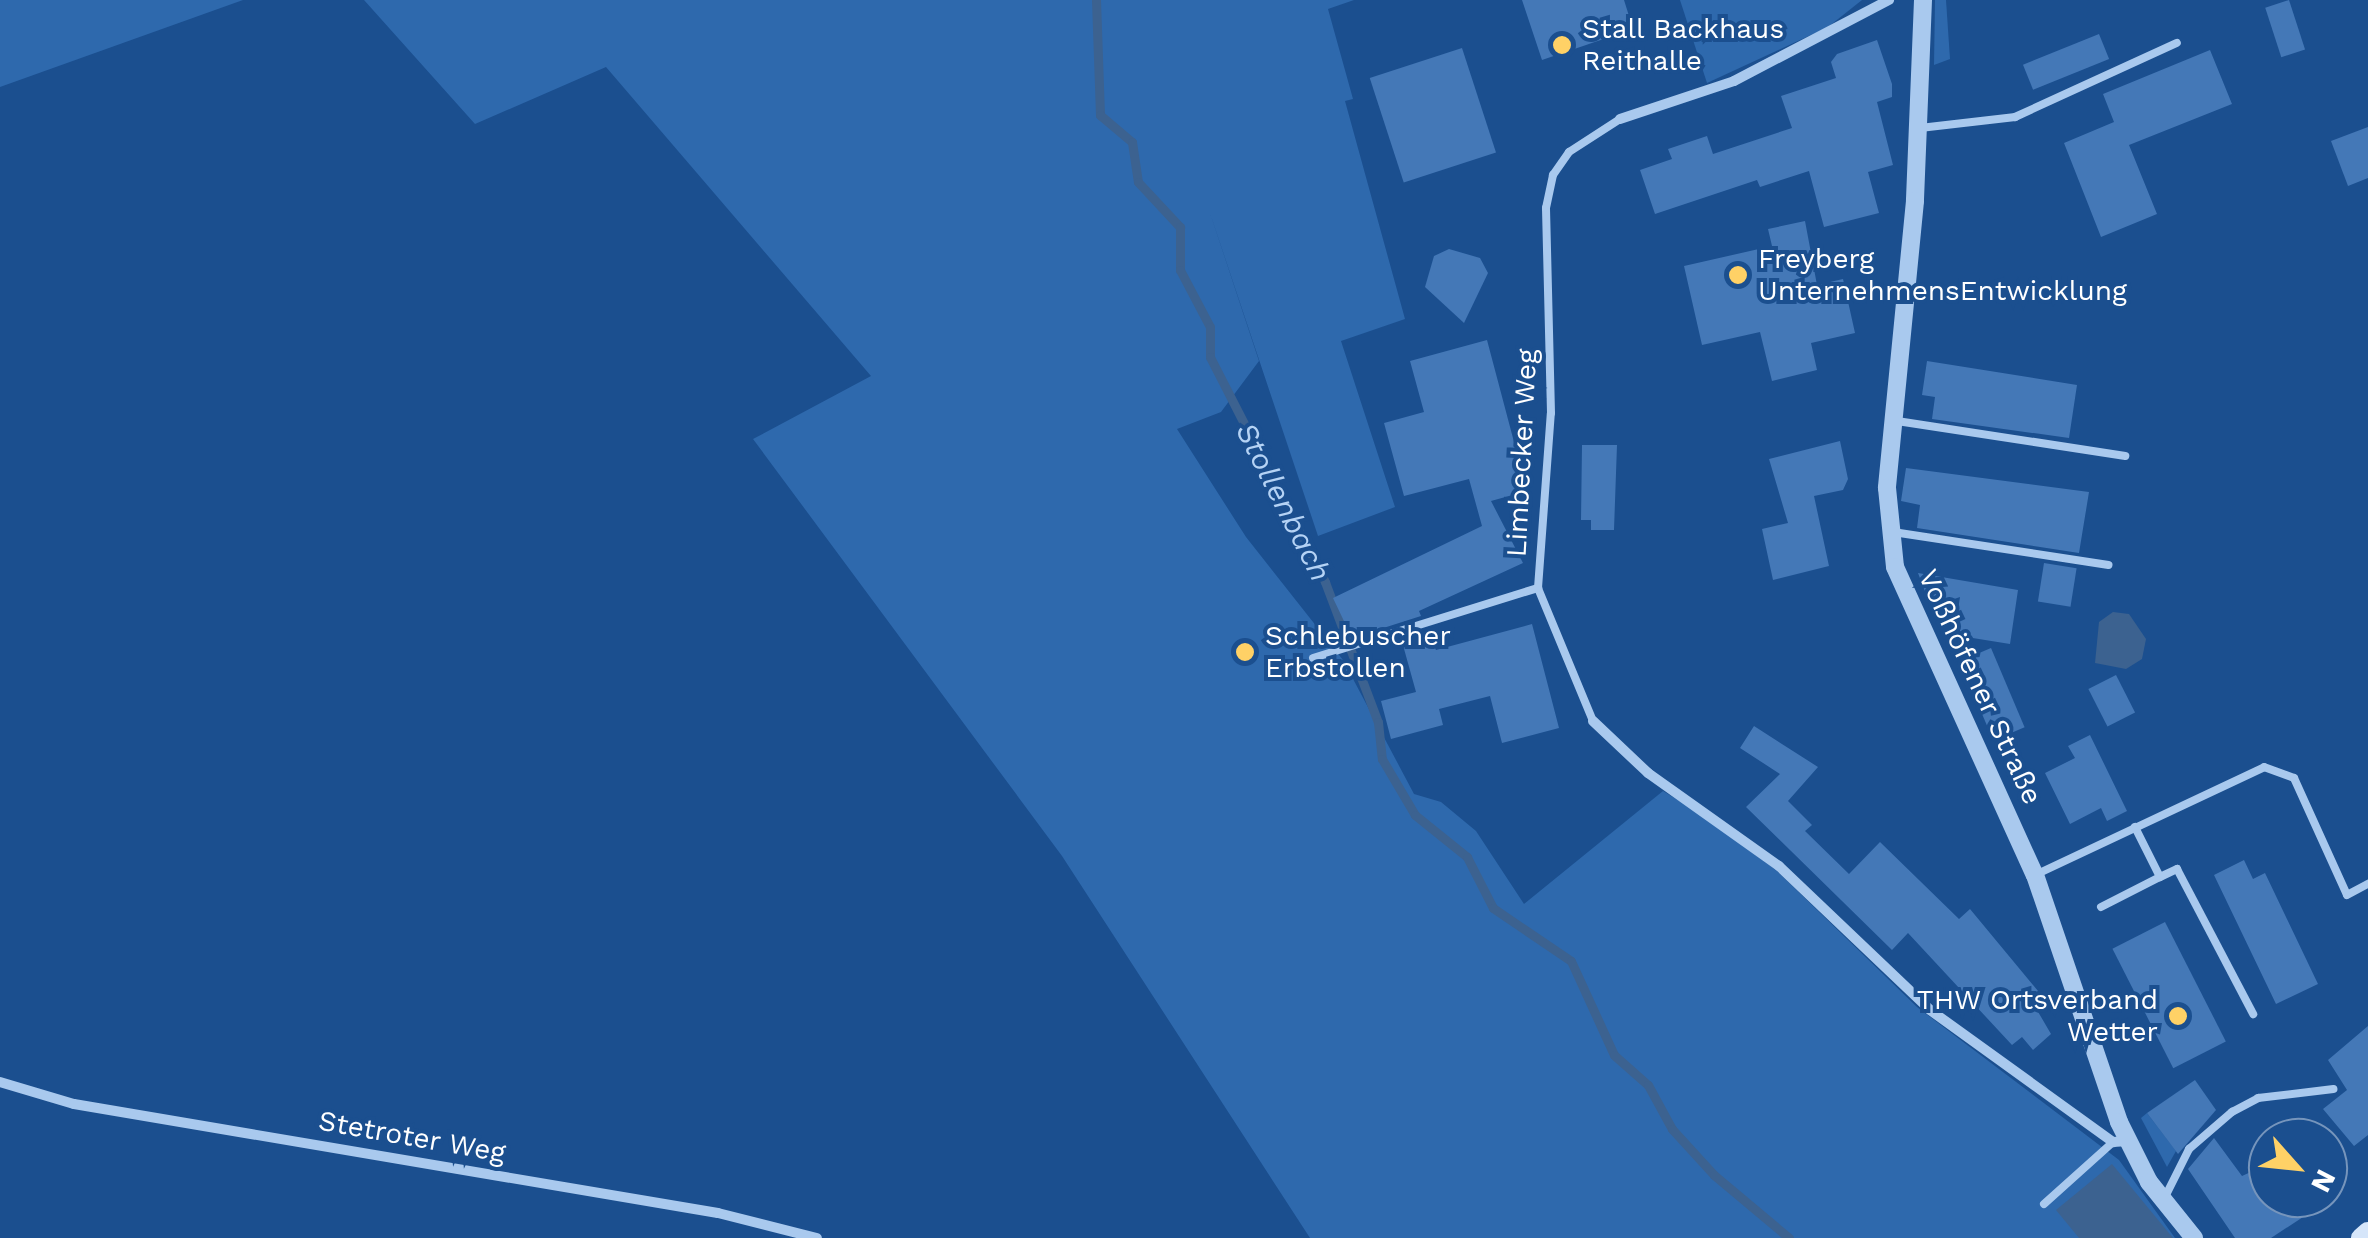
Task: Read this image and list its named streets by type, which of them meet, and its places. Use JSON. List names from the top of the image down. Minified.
{"streets":{"street":["Limbecker Weg","Voßhöfener Straße","Stetroter Weg"]},"crossings":[["Limbecker Weg","Voßhöfener Straße"]],"water":["Stollenbach"],"places":["Stall Backhaus Reithalle","Freyberg UnternehmensEntwicklung","Schlebuscher Erbstollen","THW Ortsverband Wetter"],"north":"bottom right"}
